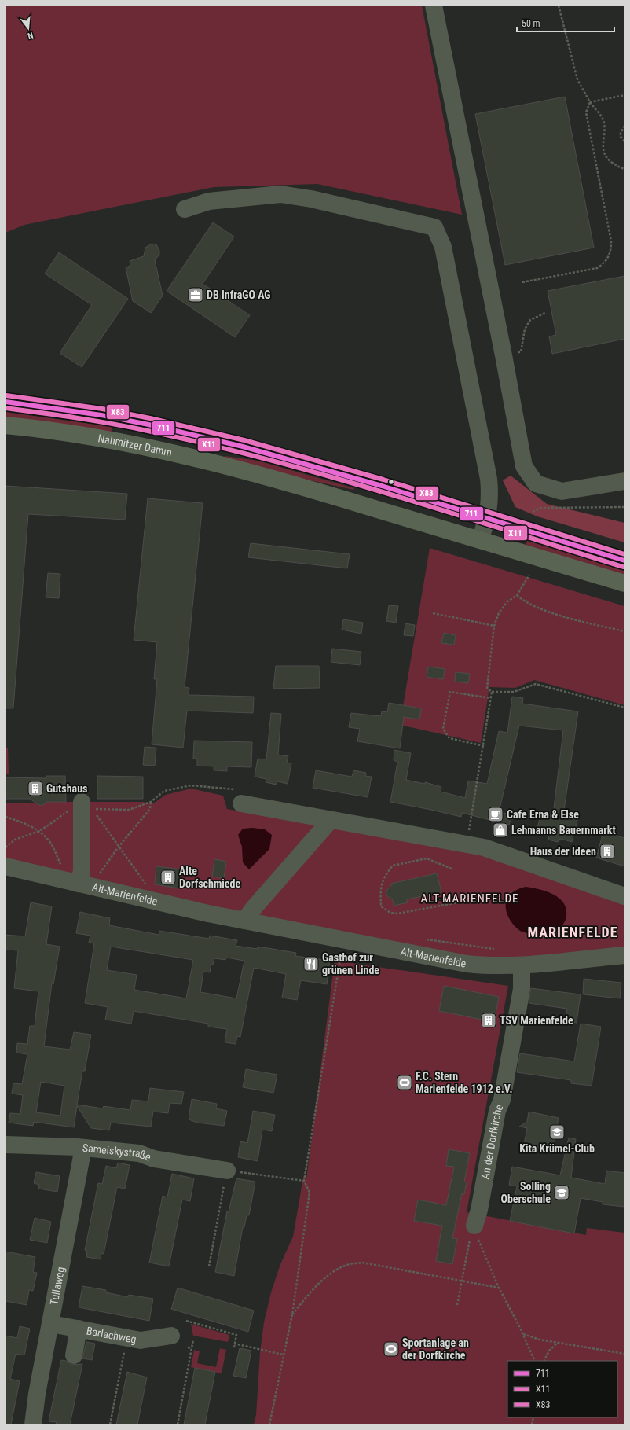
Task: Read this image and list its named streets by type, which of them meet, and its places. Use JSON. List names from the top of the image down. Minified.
{"streets":{"main road":["Nahmitzer Damm"],"street":["Alt-Marienfelde","An der Dorfkirche","Sameiskystraße","Tullaweg","Barlachweg"]},"crossings":[["Alt-Marienfelde","An der Dorfkirche"],["Sameiskystraße","Tullaweg"],["Tullaweg","Barlachweg"]],"districts":["ALT-MARIENFELDE","MARIENFELDE"],"places":{"office":["DB InfraGO AG"],"building":["Gutshaus","Haus der Ideen","Alte Dorfschmiede","TSV Marienfelde"],"cafe":["Cafe Erna & Else"],"shop":["Lehmanns Bauernmarkt"],"restaurant":["Gasthof zur grünen Linde"],"sports":["F.C. Stern Marienfelde 1912 e.V.","Sportanlage an der Dorfkirche"],"school or university":["Kita Krümel-Club","Solling Oberschule"]},"lines":["transit line X83","transit line 711","transit line X11"],"legend":["711","X11","X83"],"scale_bar":"50 m","north":"bottom"}
